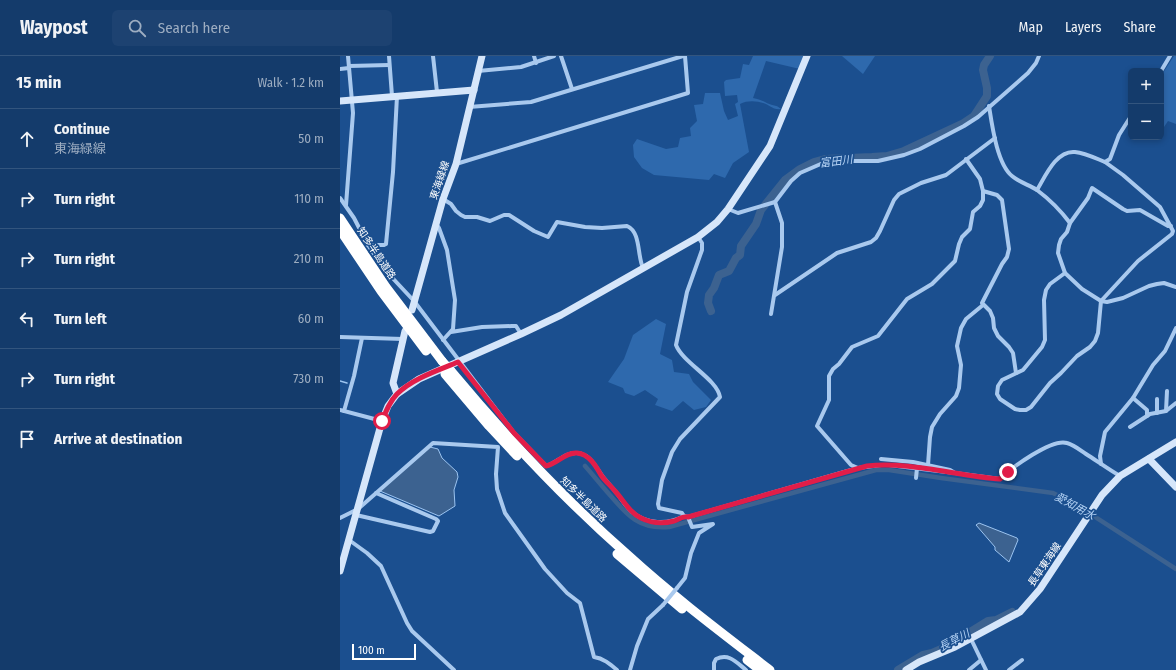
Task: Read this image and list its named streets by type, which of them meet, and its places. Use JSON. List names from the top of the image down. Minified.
{"streets":{"highway":["知多半島道路"],"main road":["東海緑線","長草東海線"]},"water":["富田川","愛知用水","長草川"],"scale_bar":"100 m","page":{"header":"Waypost","search":"Search here","nav":["Map","Layers","Share"],"heading":["15 min","Walk · 1.2 km"],"map_buttons":["+","−"],"list":[["Continue","東海緑線","50 m"],["Turn right","110 m"],["Turn right","210 m"],["Turn left","60 m"],["Turn right","730 m"],"Arrive at destination"],"scale":"100 m"}}
